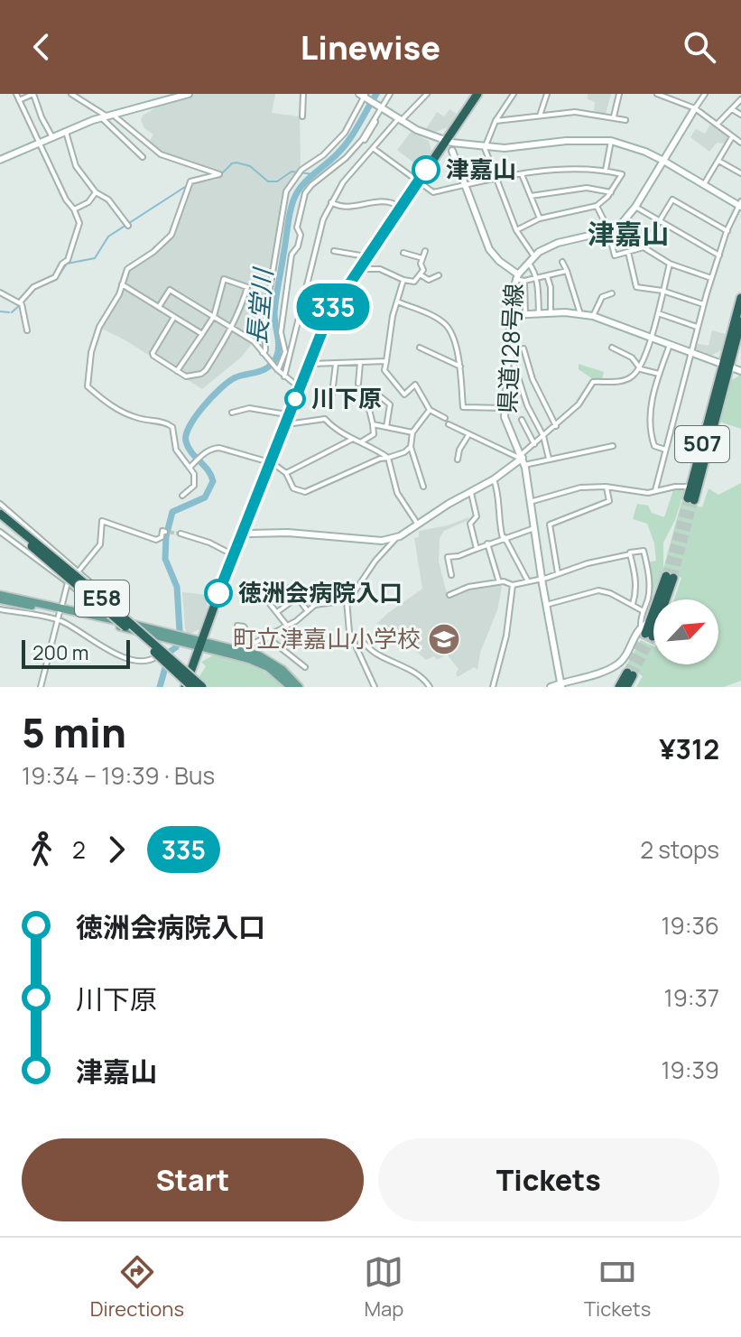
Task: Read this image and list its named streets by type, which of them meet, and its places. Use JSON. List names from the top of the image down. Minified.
{"streets":{"highway":["507","E58"],"street":["県道128号線"]},"districts":["津嘉山"],"water":["長堂川"],"places":{"other":["津嘉山","川下原","徳洲会病院入口"],"school or university":["町立津嘉山小学校"]},"lines":["bus line 335"],"scale_bar":"200 m","north":"top right","page":{"header":"Linewise","on_map":"335","scale":"200 m","heading":["5 min","19:34 – 19:39 · Bus","¥312"],"legs":["2","335","2 stops"],"list":[{"name":"徳洲会病院入口","value":"19:36"},{"name":"川下原","value":"19:37"},{"name":"津嘉山","value":"19:39"}],"buttons":["Start","Tickets"],"tabs":["Directions","Map","Tickets"]}}
